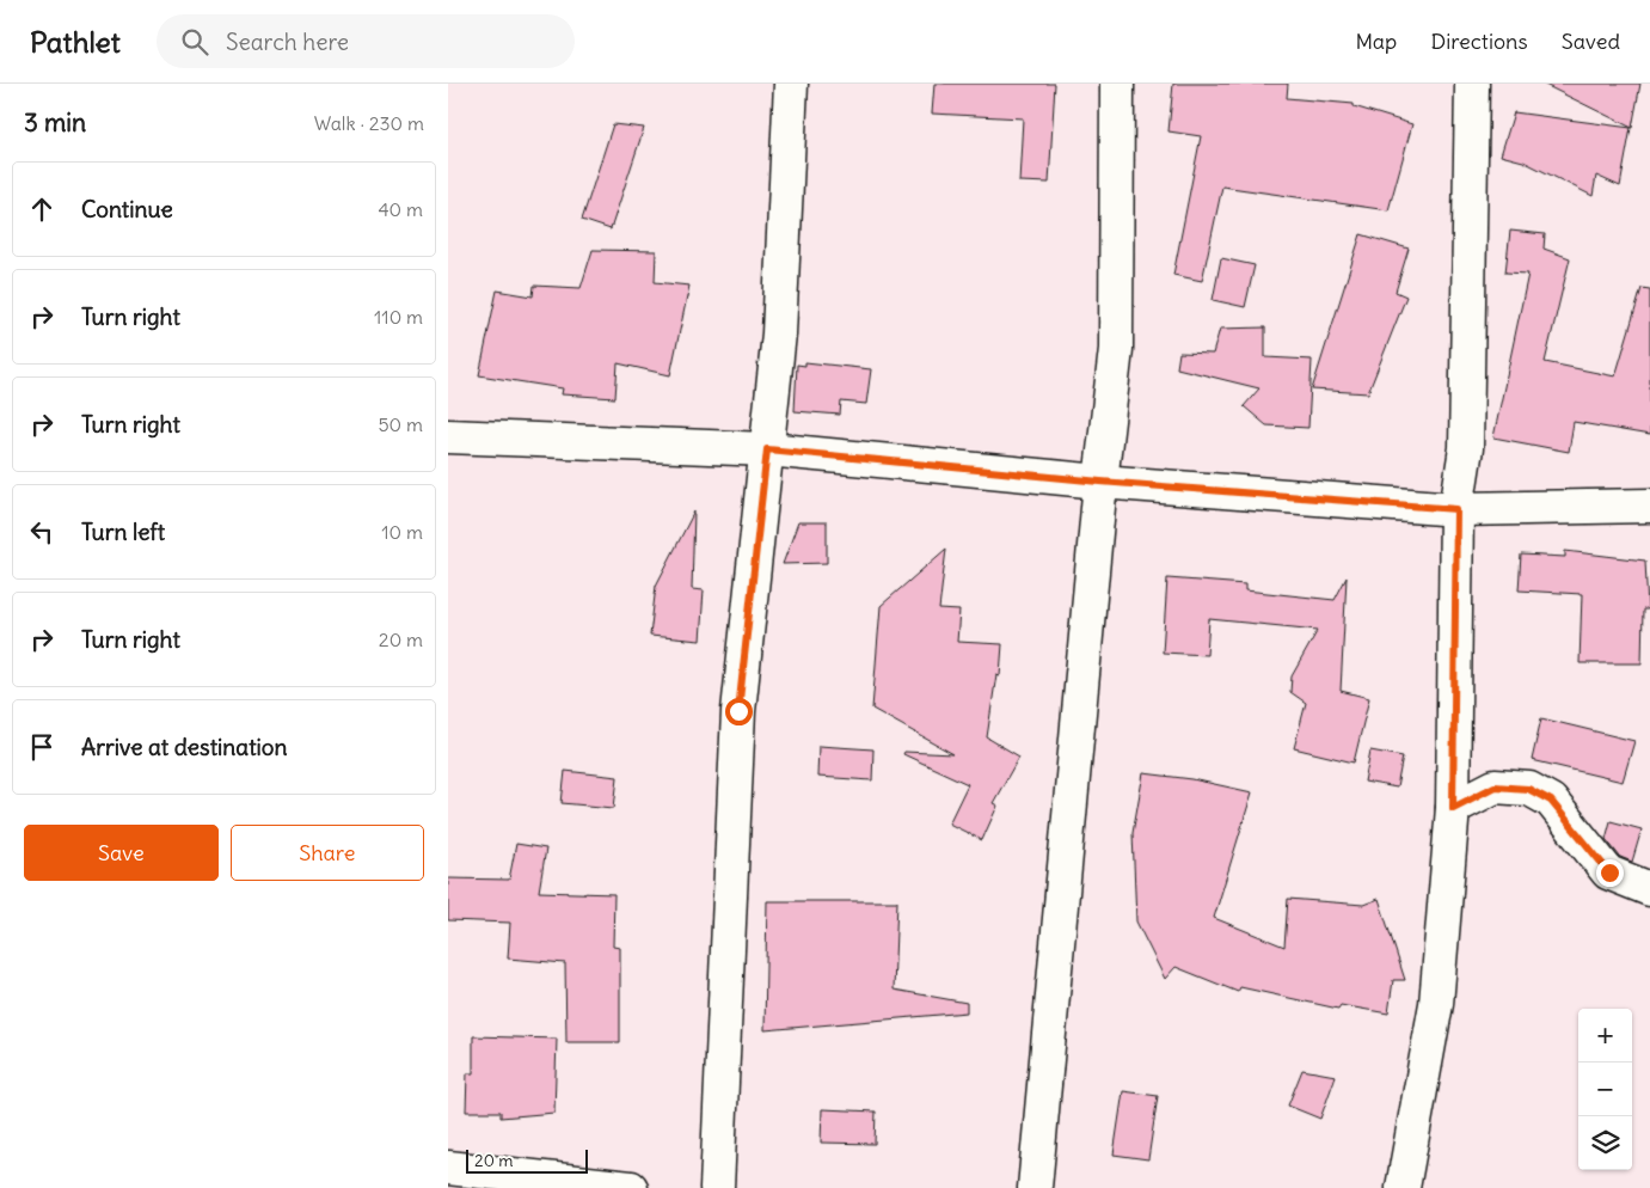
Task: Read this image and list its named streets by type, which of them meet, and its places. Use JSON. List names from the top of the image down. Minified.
{"scale_bar":"20 m","page":{"header":"Pathlet","search":"Search here","nav":["Map","Directions","Saved"],"heading":["3 min","Walk · 230 m"],"list":[["Continue","40 m"],["Turn right","110 m"],["Turn right","50 m"],["Turn left","10 m"],["Turn right","20 m"],"Arrive at destination"],"buttons":["Save","Share"],"map_buttons":["+","−"],"scale":"20 m"}}
